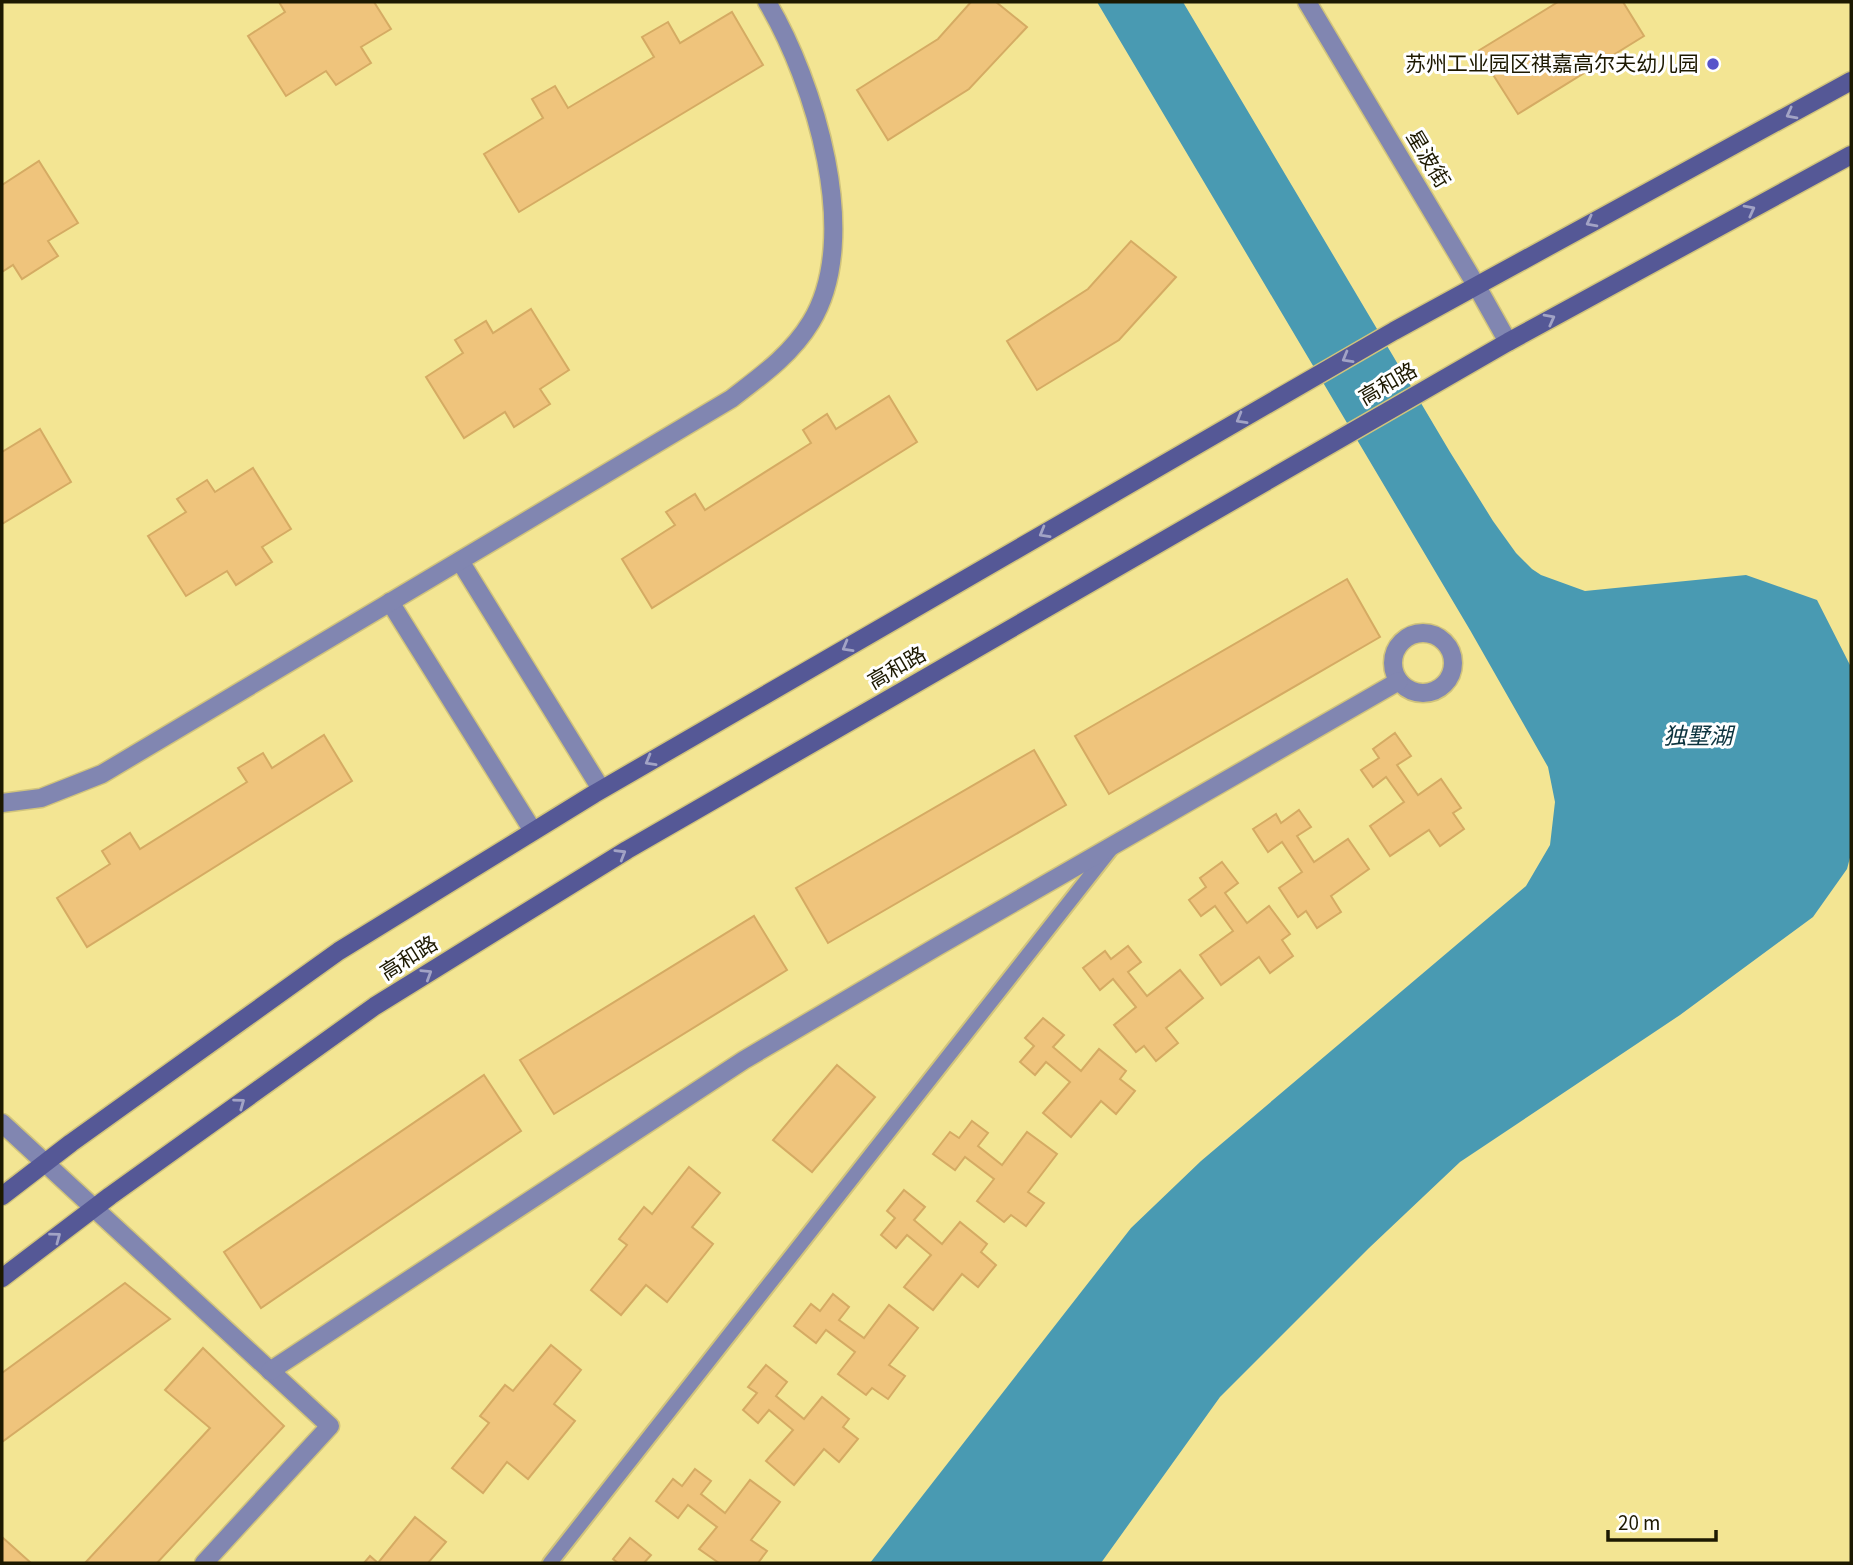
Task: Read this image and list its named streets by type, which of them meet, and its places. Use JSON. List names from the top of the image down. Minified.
{"streets":{"main road":["高和路"],"street":["星波街"]},"crossings":[["星波街","高和路"]],"water":["独墅湖"],"places":["苏州工业园区祺嘉高尔夫幼儿园"],"scale_bar":"20 m"}
